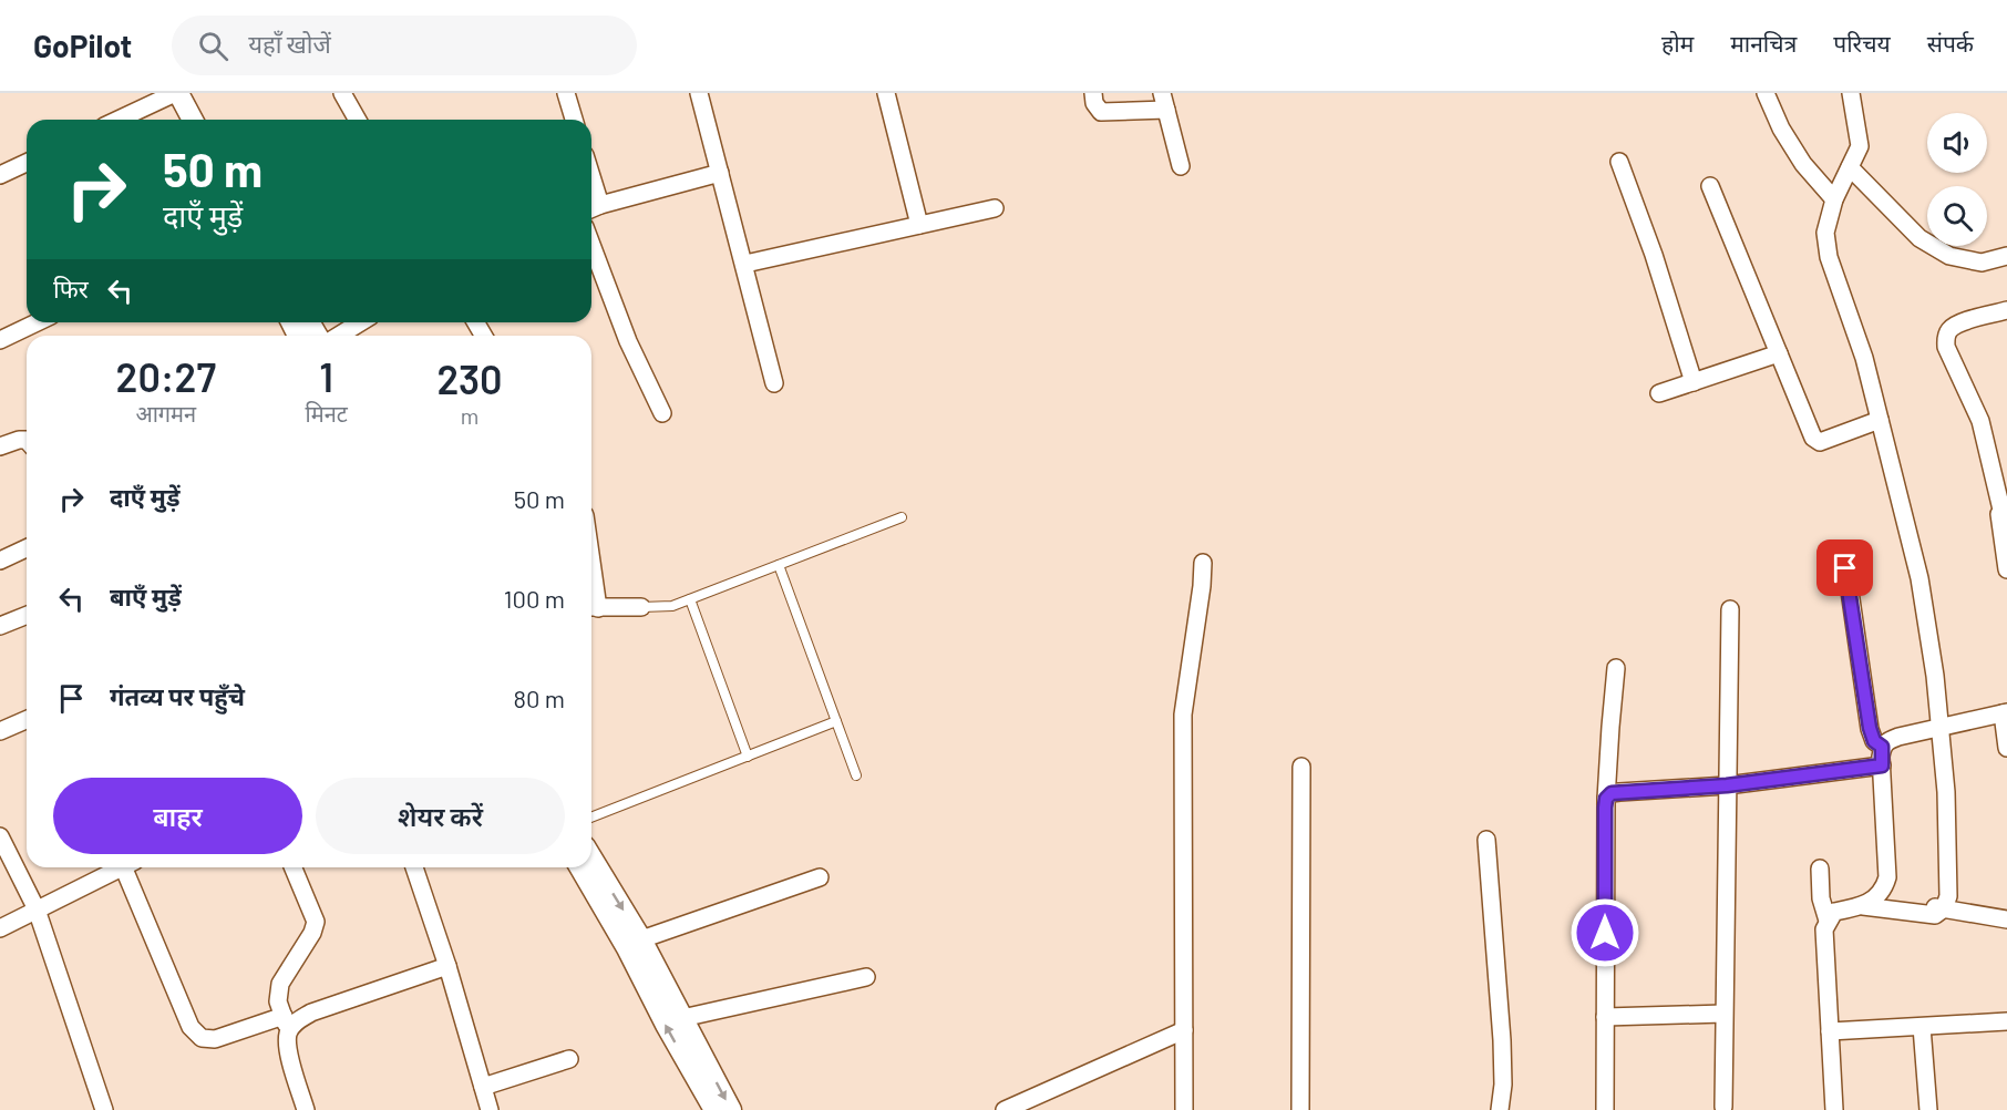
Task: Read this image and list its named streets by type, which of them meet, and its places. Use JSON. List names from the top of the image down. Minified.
{"page":{"header":"GoPilot","search":"यहाँ खोजें","nav":["होम","मानचित्र","परिचय","संपर्क"],"turn":["50 m","दाएँ मुड़ें"],"then":"फिर","eta":["20:27","आगमन","1","मिनट","230","m"],"list":[{"name":"दाएँ मुड़ें","value":"50 m"},{"name":"बाएँ मुड़ें","value":"100 m"},{"name":"गंतव्य पर पहुँचे","value":"80 m"}],"buttons":["बाहर","शेयर करें"]}}
